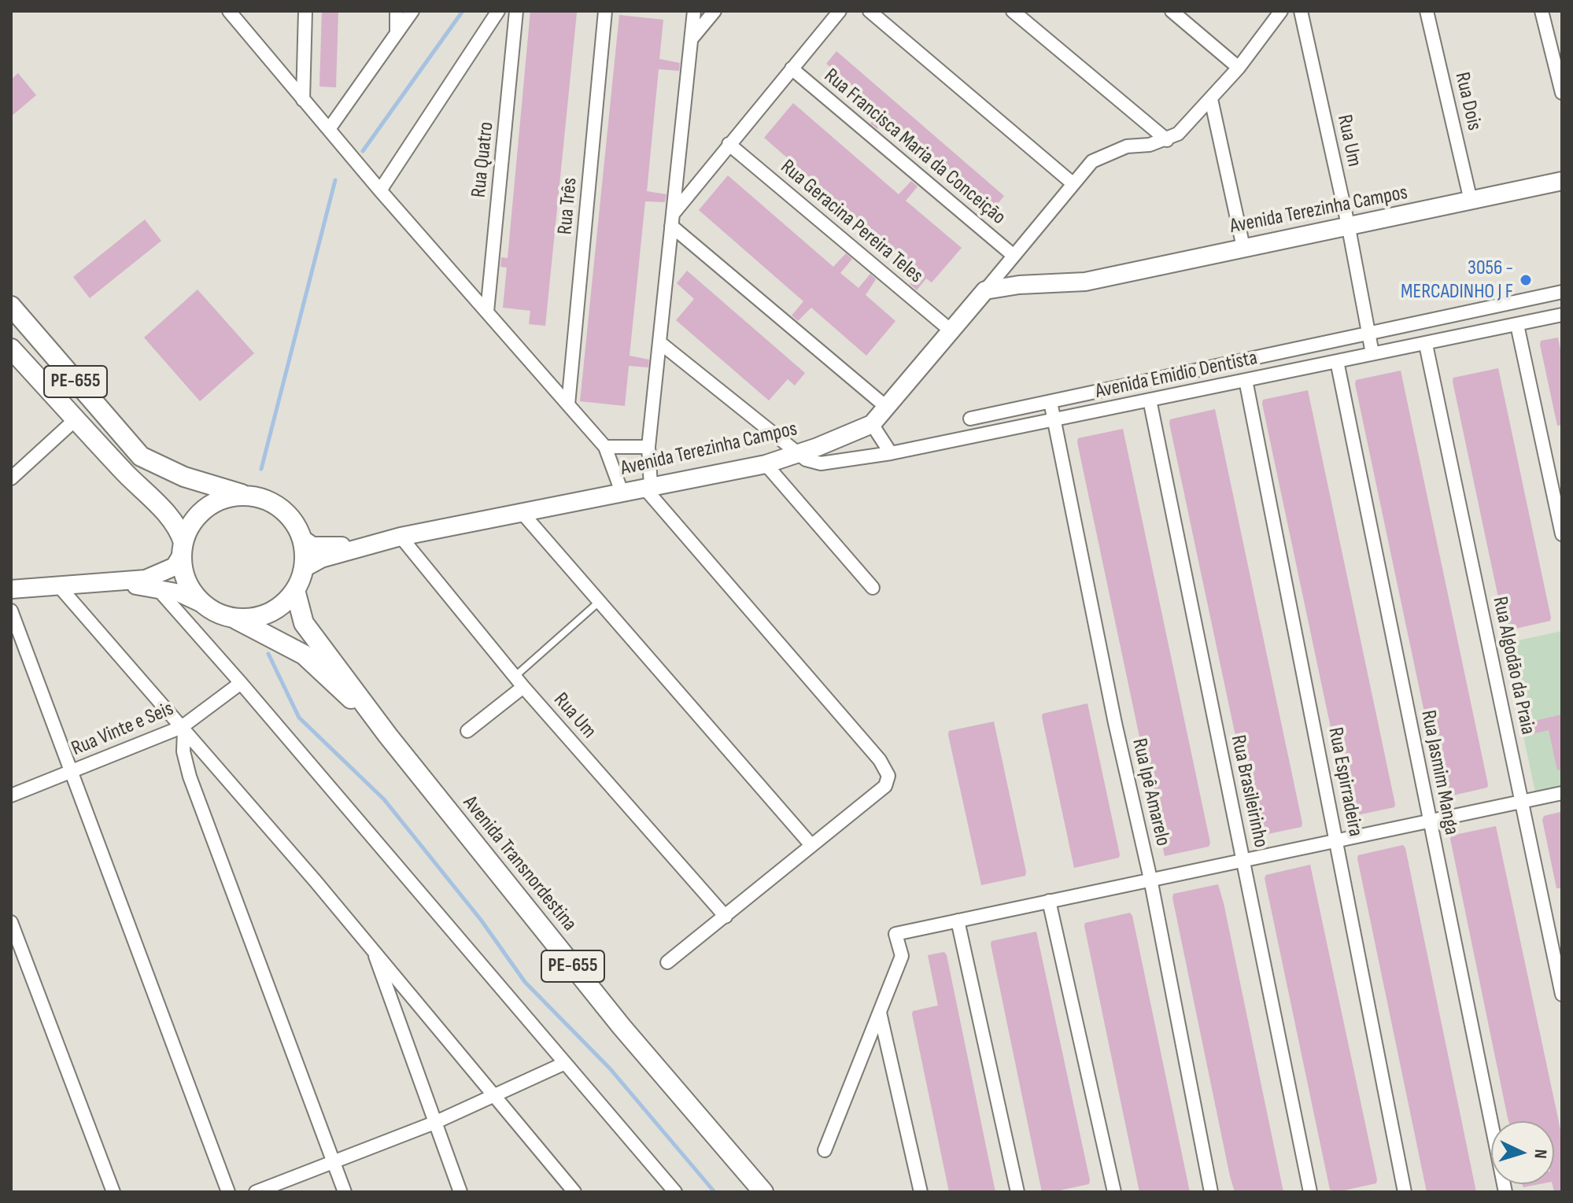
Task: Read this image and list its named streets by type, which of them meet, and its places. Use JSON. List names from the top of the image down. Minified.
{"streets":{"main road":["PE-655","Avenida Transnordestina"],"street":["Rua Dois","Rua Um","Rua Francisca Maria da Conceição","Rua Quatro","Rua Três","Avenida Terezinha Campos","Rua Geracina Pereira Teles","Avenida Emidio Dentista","Rua Algodão da Praia","Rua Vinte e Seis","Rua Jasmim Manga","Rua Espirradeira","Rua Brasileirinho","Rua Ipê Amarelo"]},"crossings":[["Rua Dois","Avenida Terezinha Campos"],["Rua Um","Avenida Terezinha Campos"],["Rua Um","Avenida Emidio Dentista"],["Avenida Terezinha Campos","Rua Geracina Pereira Teles"],["Avenida Terezinha Campos","Avenida Emidio Dentista"],["Avenida Emidio Dentista","Rua Algodão da Praia"],["Avenida Emidio Dentista","Rua Jasmim Manga"],["Avenida Emidio Dentista","Rua Espirradeira"],["Avenida Emidio Dentista","Rua Brasileirinho"],["Avenida Emidio Dentista","Rua Ipê Amarelo"],["PE-655","Avenida Transnordestina"]],"places":["3056 - MERCADINHO J F"],"north":"right"}
